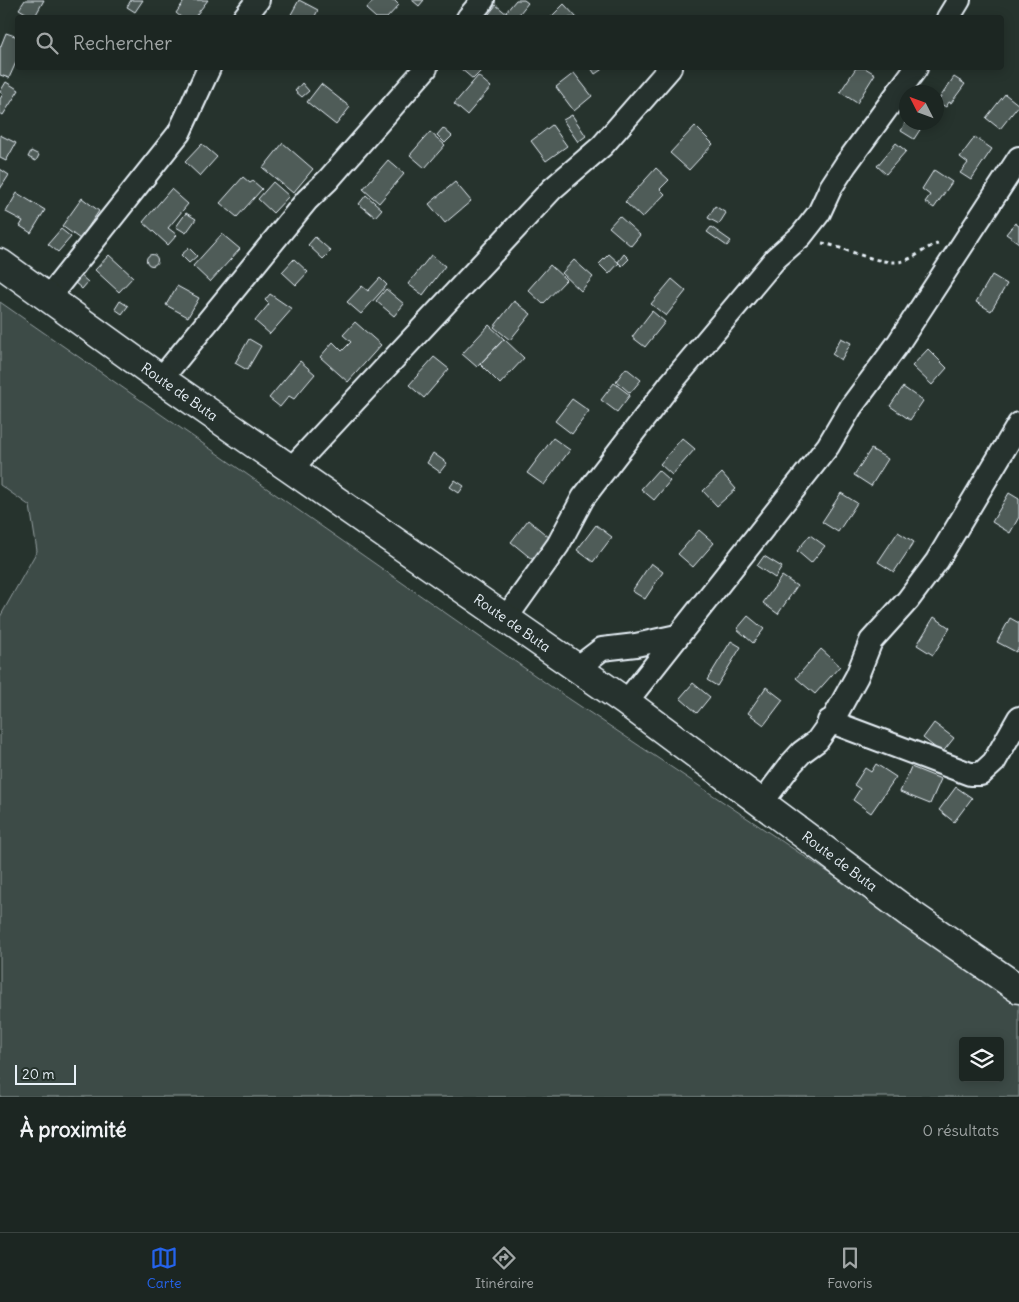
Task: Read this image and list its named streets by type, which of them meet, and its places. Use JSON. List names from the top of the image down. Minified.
{"streets":{"highway":["Route de Buta"]},"scale_bar":"20 m","north":"top left","page":{"search":"Rechercher","scale":"20 m","heading":["À proximité","0 résultats"],"nav":["Carte","Itinéraire","Favoris"]}}
